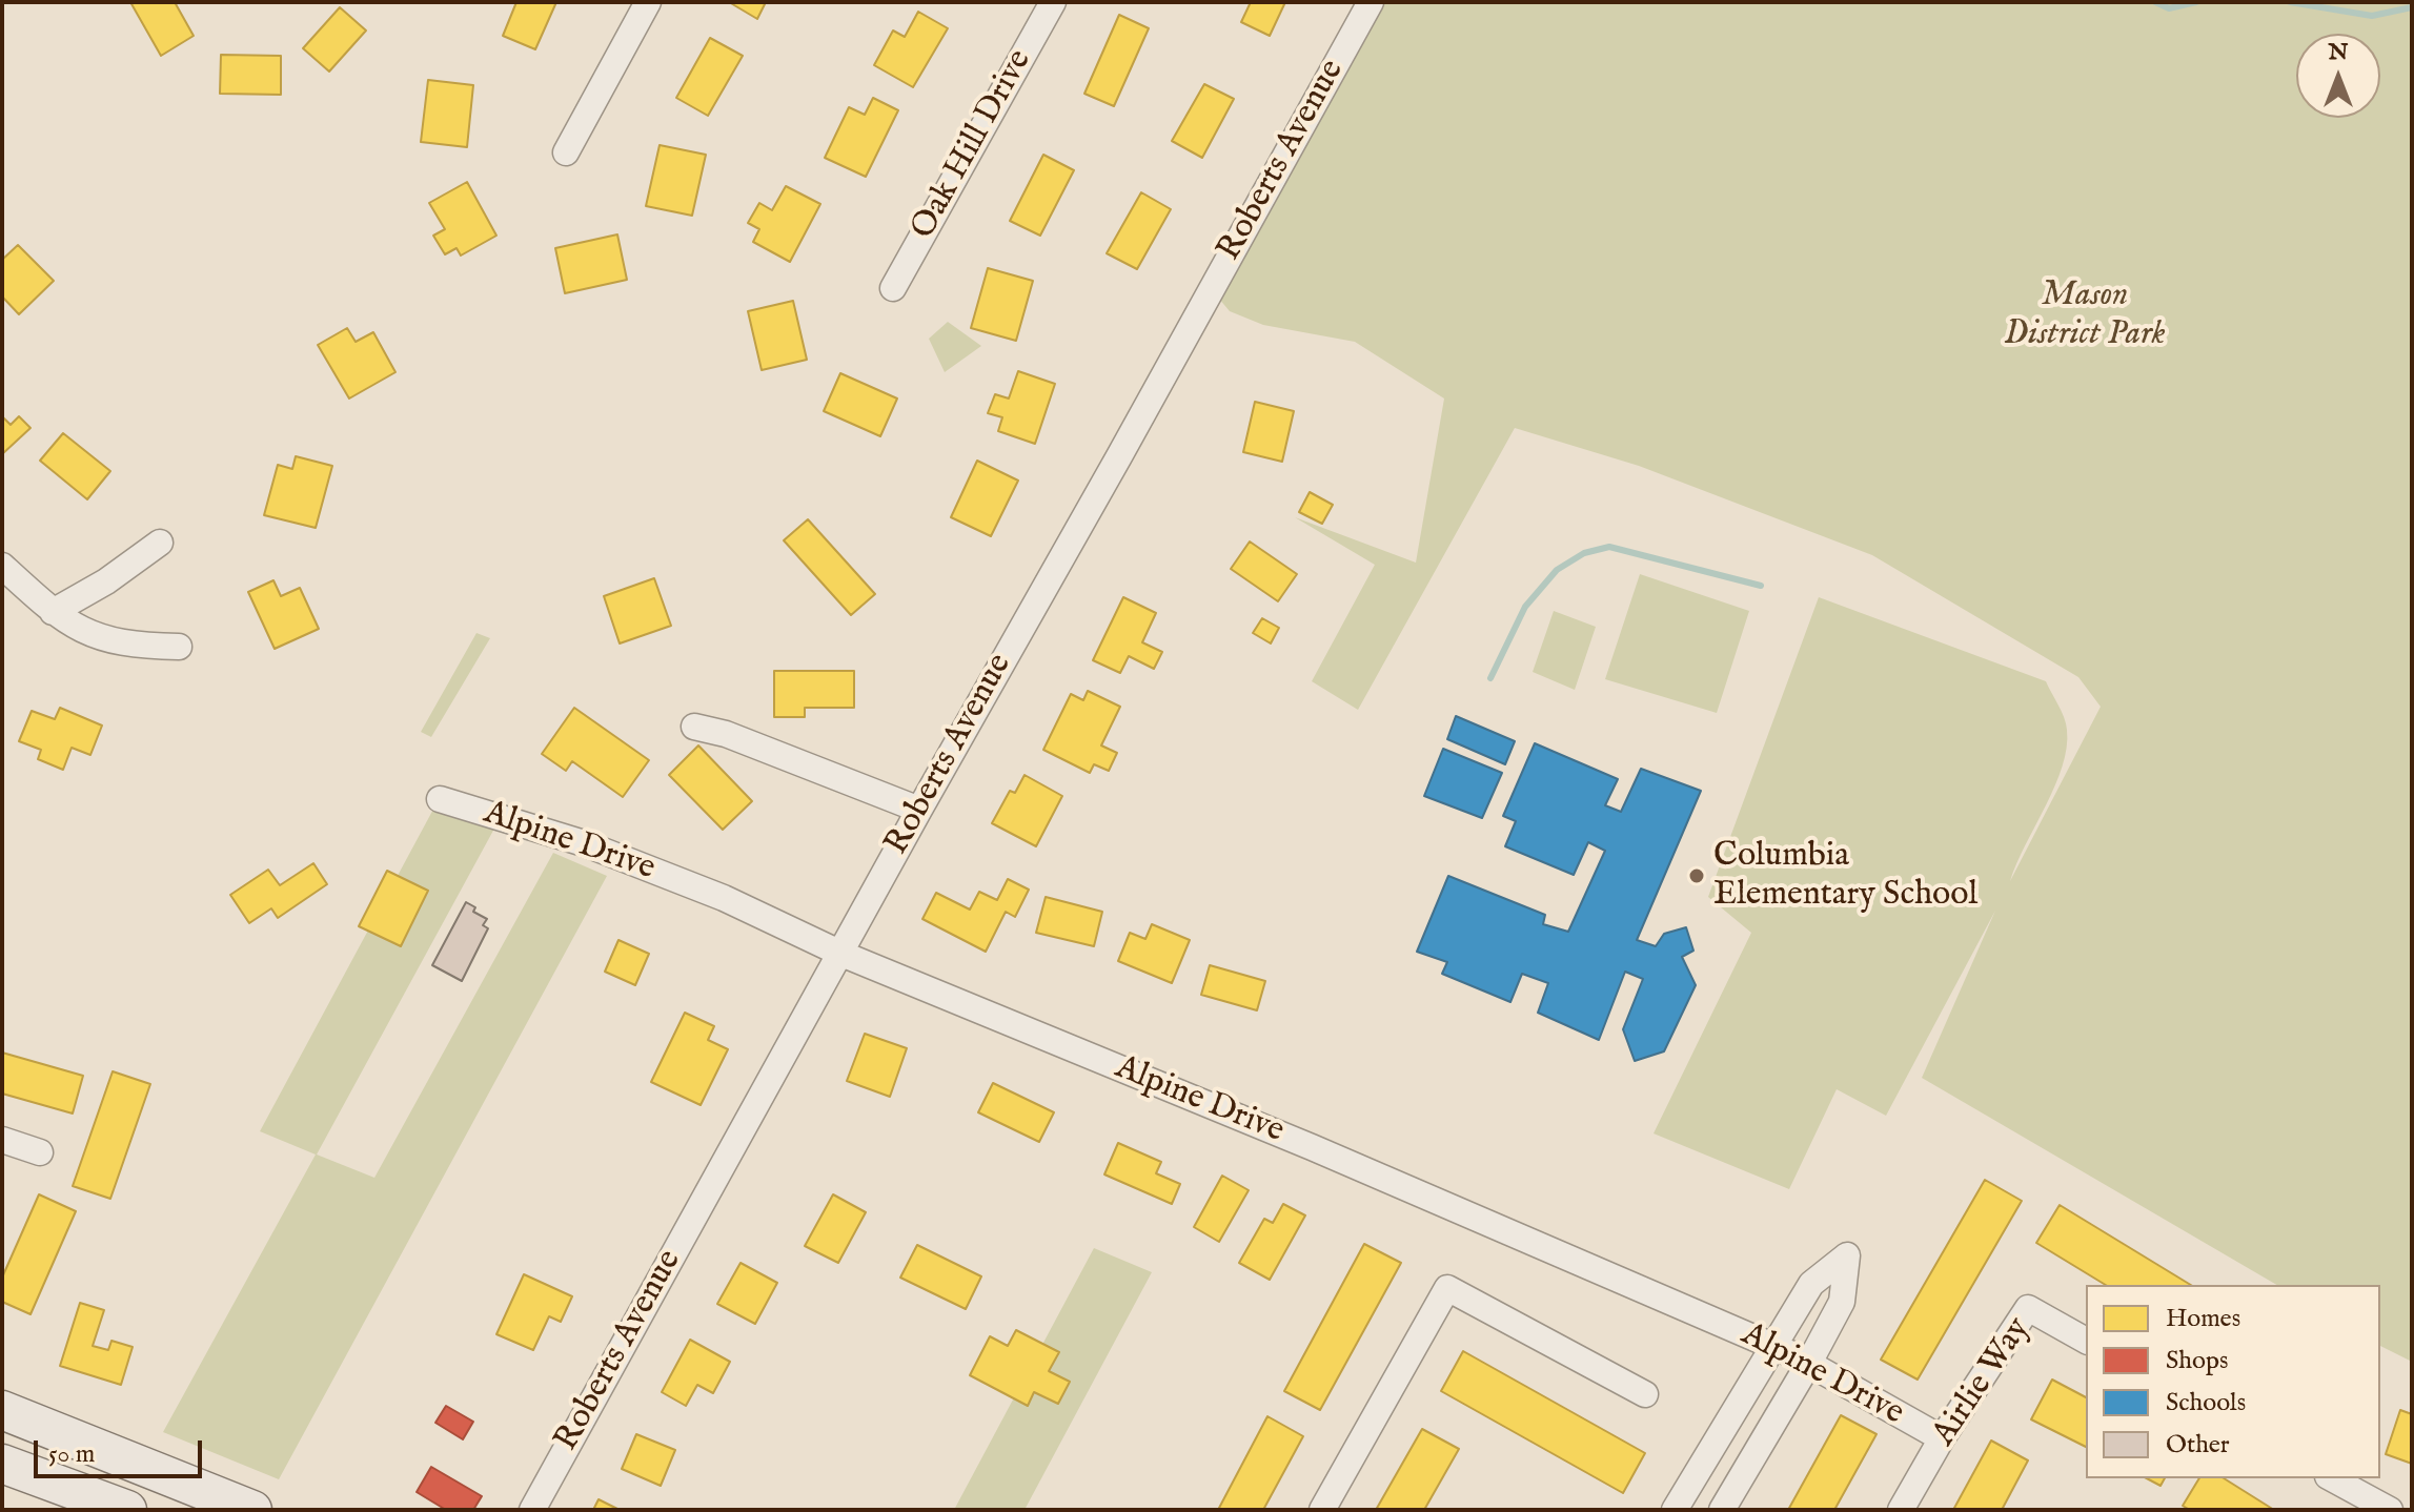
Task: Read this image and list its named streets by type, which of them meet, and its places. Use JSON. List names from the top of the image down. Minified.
{"streets":{"street":["Oak Hill Drive","Roberts Avenue","Alpine Drive","Airlie Way"]},"crossings":[["Roberts Avenue","Alpine Drive"],["Alpine Drive","Airlie Way"]],"parks":["Mason District Park"],"places":["Columbia Elementary School"],"legend":["Homes","Shops","Schools","Other"],"scale_bar":"50 m","north":"top"}
